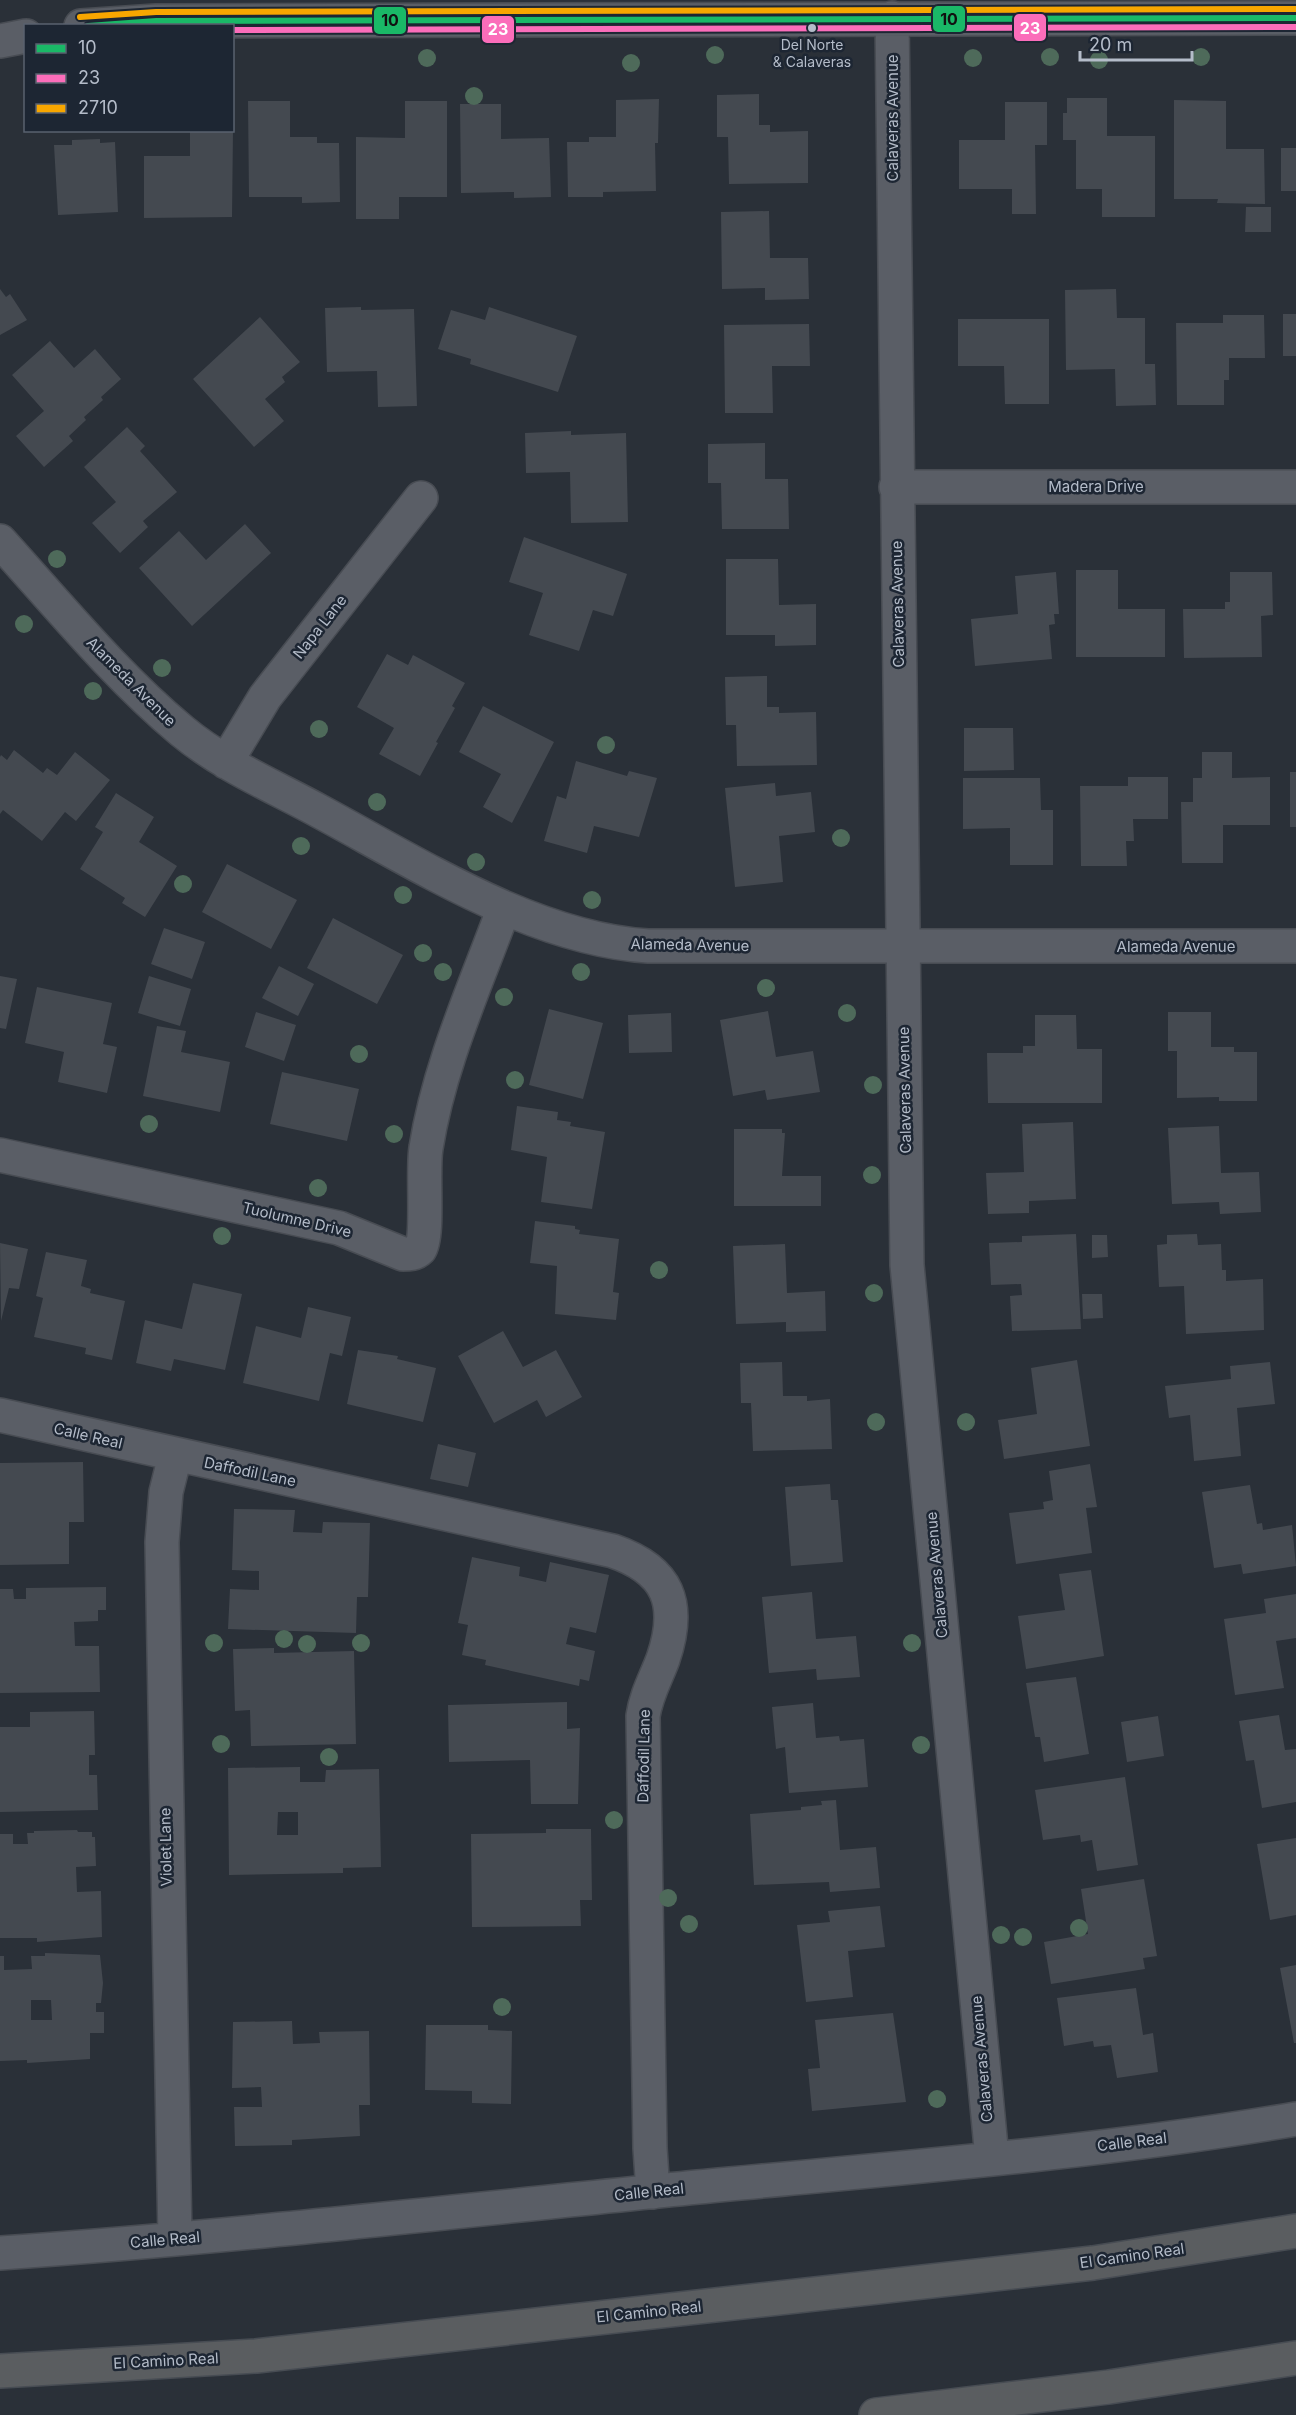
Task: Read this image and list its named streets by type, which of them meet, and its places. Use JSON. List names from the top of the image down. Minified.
{"streets":{"highway":["El Camino Real"],"street":["Calaveras Avenue","Madera Drive","Napa Lane","Alameda Avenue","Tuolumne Drive","Calle Real","Daffodil Lane","Violet Lane"]},"crossings":[["Calaveras Avenue","Madera Drive"],["Calaveras Avenue","Alameda Avenue"],["Calaveras Avenue","Calle Real"],["Napa Lane","Alameda Avenue"],["Alameda Avenue","Tuolumne Drive"],["Calle Real","Daffodil Lane"],["Calle Real","Violet Lane"],["Daffodil Lane","Violet Lane"]],"places":["Del Norte & Calaveras"],"lines":["transit line 2710","transit line 10","transit line 23"],"legend":["10","23","2710"],"scale_bar":"20 m"}
